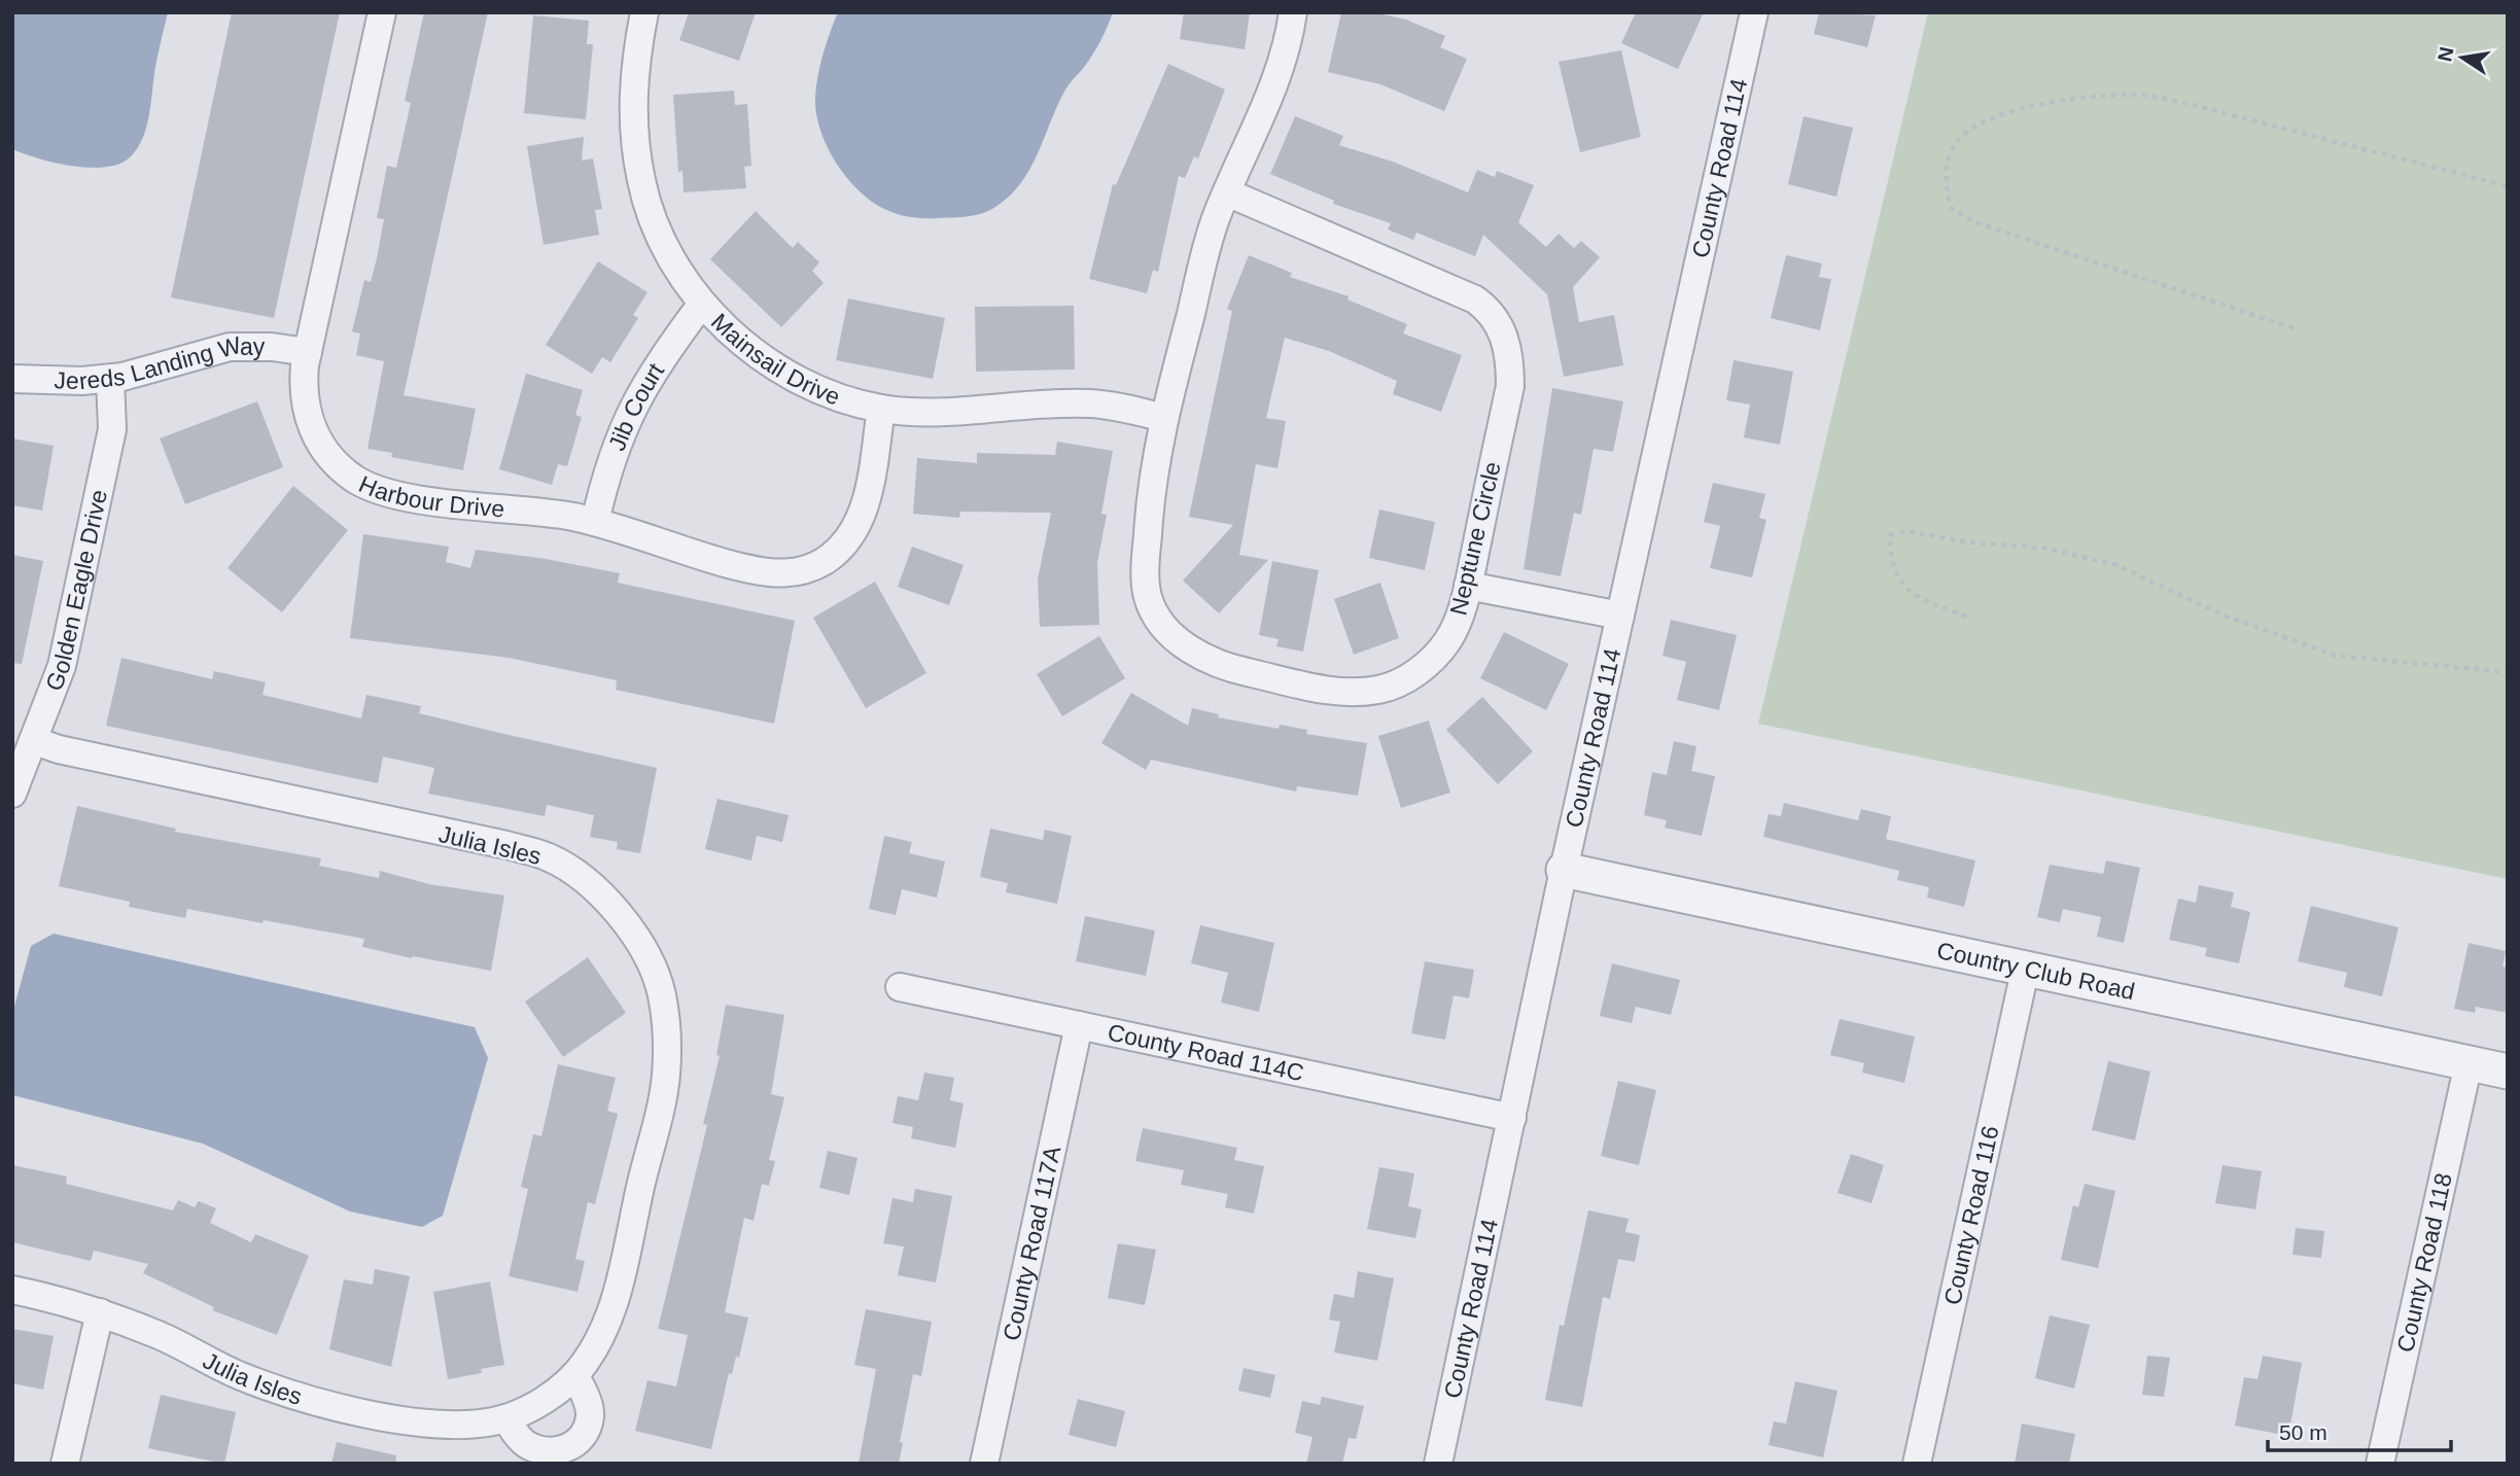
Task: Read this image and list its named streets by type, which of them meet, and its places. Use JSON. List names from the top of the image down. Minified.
{"streets":{"street":["County Road 114","Mainsail Drive","Jereds Landing Way","Jib Court","Harbour Drive","Neptune Circle","Golden Eagle Drive","Julia Isles","Country Club Road","County Road 114C","County Road 116","County Road 117A","County Road 118"]},"crossings":[["County Road 114","Country Club Road"],["County Road 114","County Road 114C"],["Mainsail Drive","Jib Court"],["Mainsail Drive","Harbour Drive"],["Mainsail Drive","Neptune Circle"],["Jereds Landing Way","Harbour Drive"],["Jereds Landing Way","Golden Eagle Drive"],["Jib Court","Harbour Drive"],["Golden Eagle Drive","Julia Isles"],["Country Club Road","County Road 116"],["Country Club Road","County Road 118"],["County Road 114C","County Road 117A"]],"scale_bar":"50 m","north":"left"}
